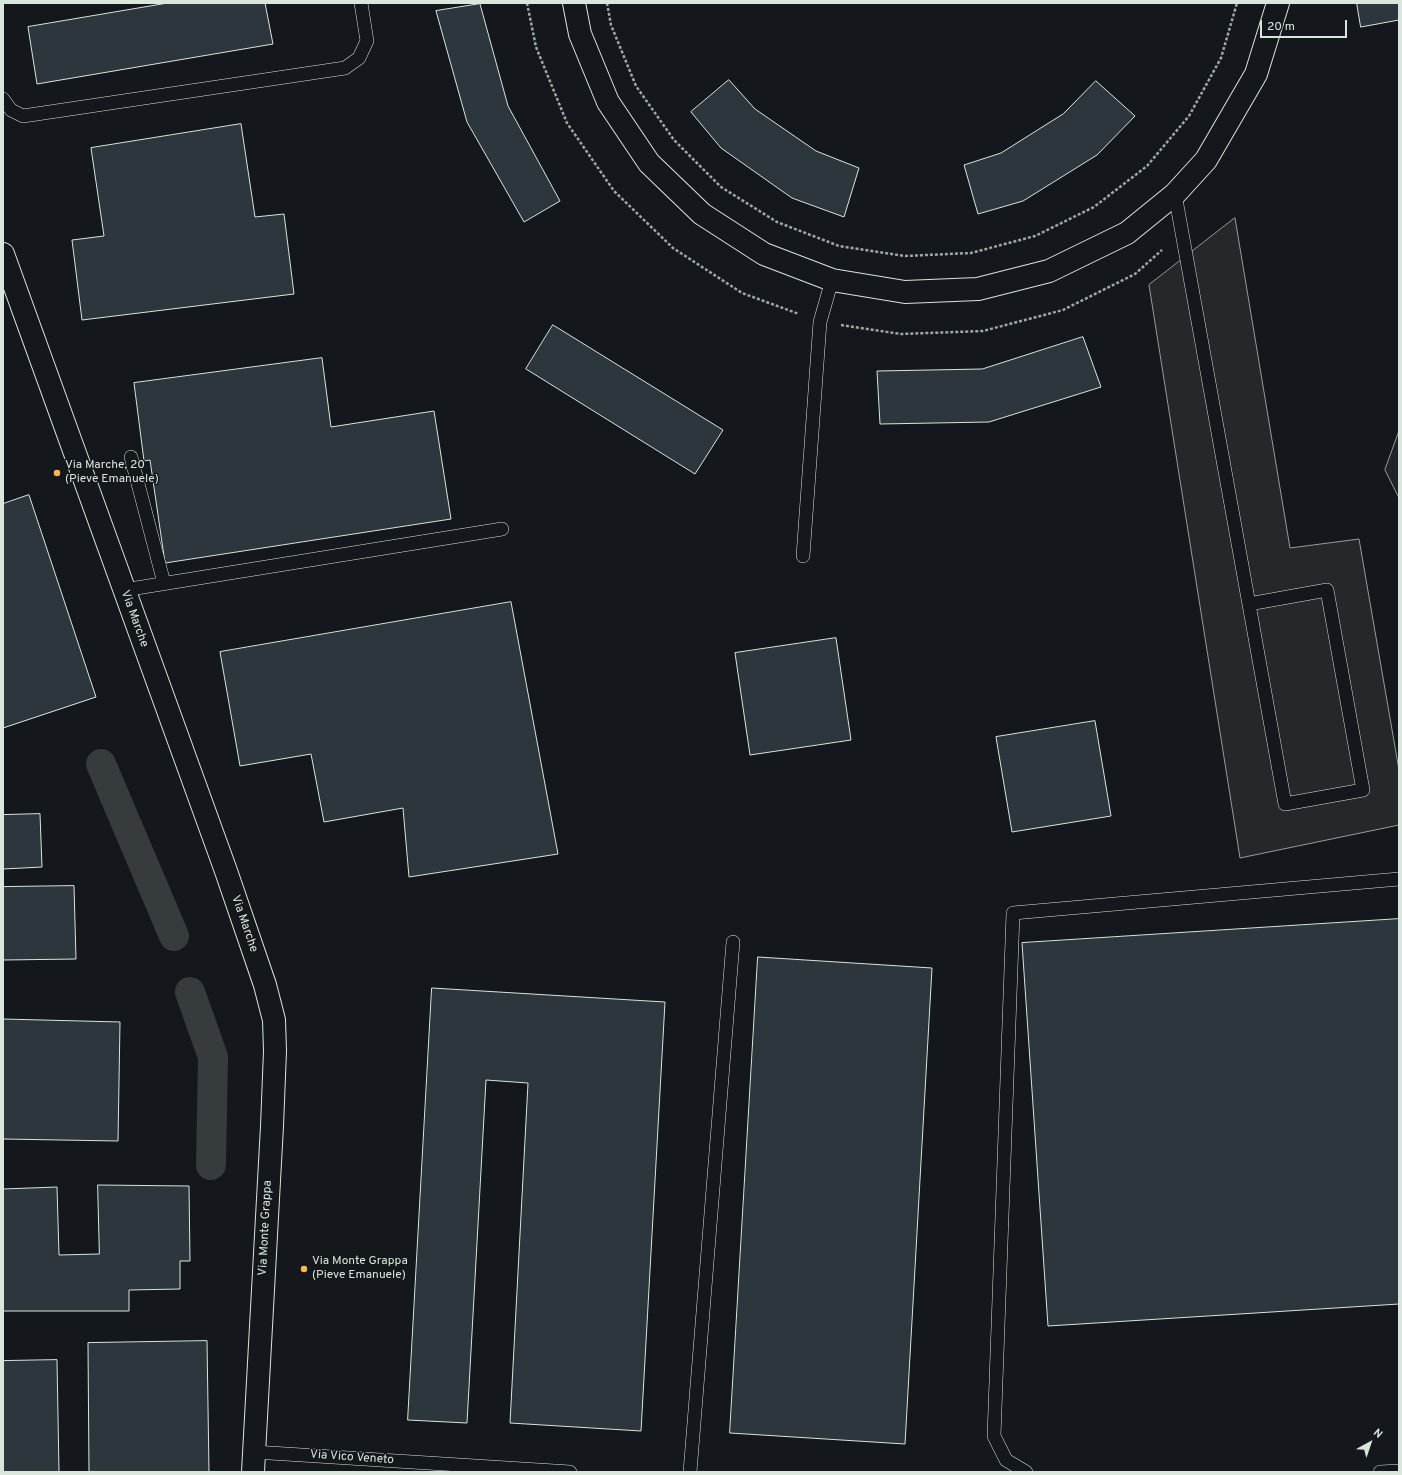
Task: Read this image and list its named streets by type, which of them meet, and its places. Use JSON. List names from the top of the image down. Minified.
{"streets":{"street":["Via Marche","Via Monte Grappa"],"lane":["Via Vico Veneto"]},"crossings":[["Via Marche","Via Monte Grappa"],["Via Monte Grappa","Via Vico Veneto"]],"places":["Via Marche, 20 (Pieve Emanuele)","Via Monte Grappa (Pieve Emanuele)"],"scale_bar":"20 m","north":"top right"}
